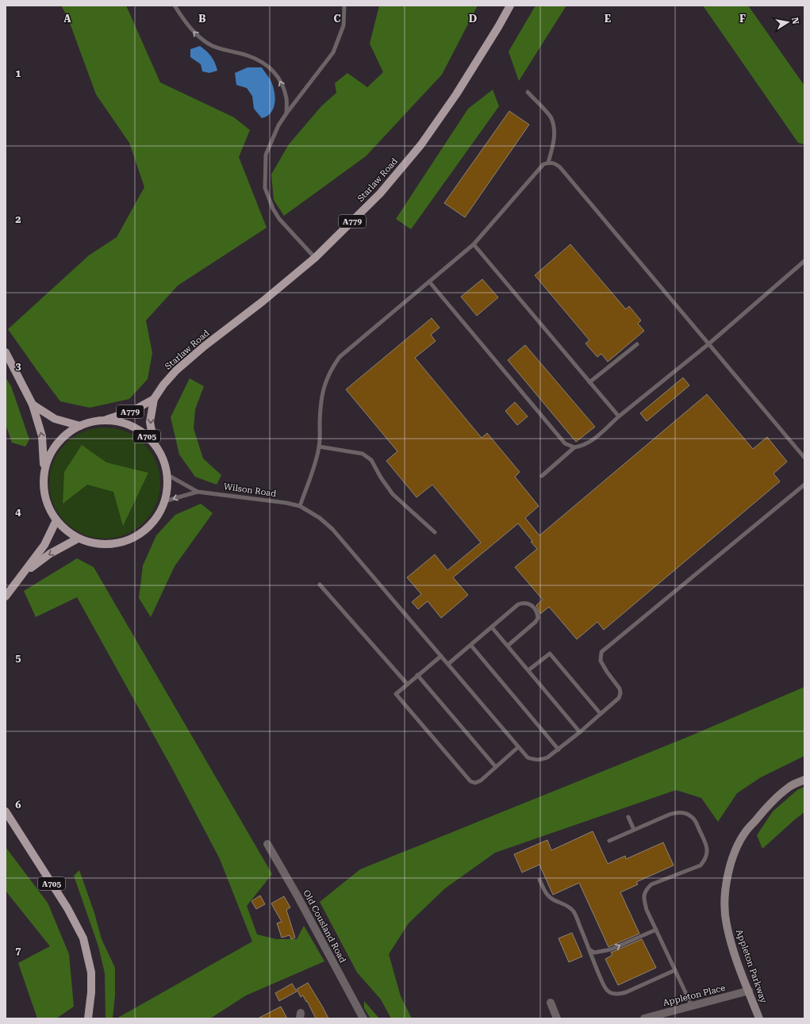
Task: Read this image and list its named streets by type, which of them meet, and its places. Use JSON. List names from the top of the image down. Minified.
{"streets":{"main road":["Starlaw Road","A779","A705"],"street":["Old Cousland Road","Appleton Parkway","Appleton Place"],"lane":["Wilson Road"]},"crossings":[["Starlaw Road","A779"],["A779","A705"],["A705","Wilson Road"],["Appleton Parkway","Appleton Place"]],"north":"right","grid":{"columns":["A","B","C","D","E","F"],"rows":["1","2","3","4","5","6","7"]}}
